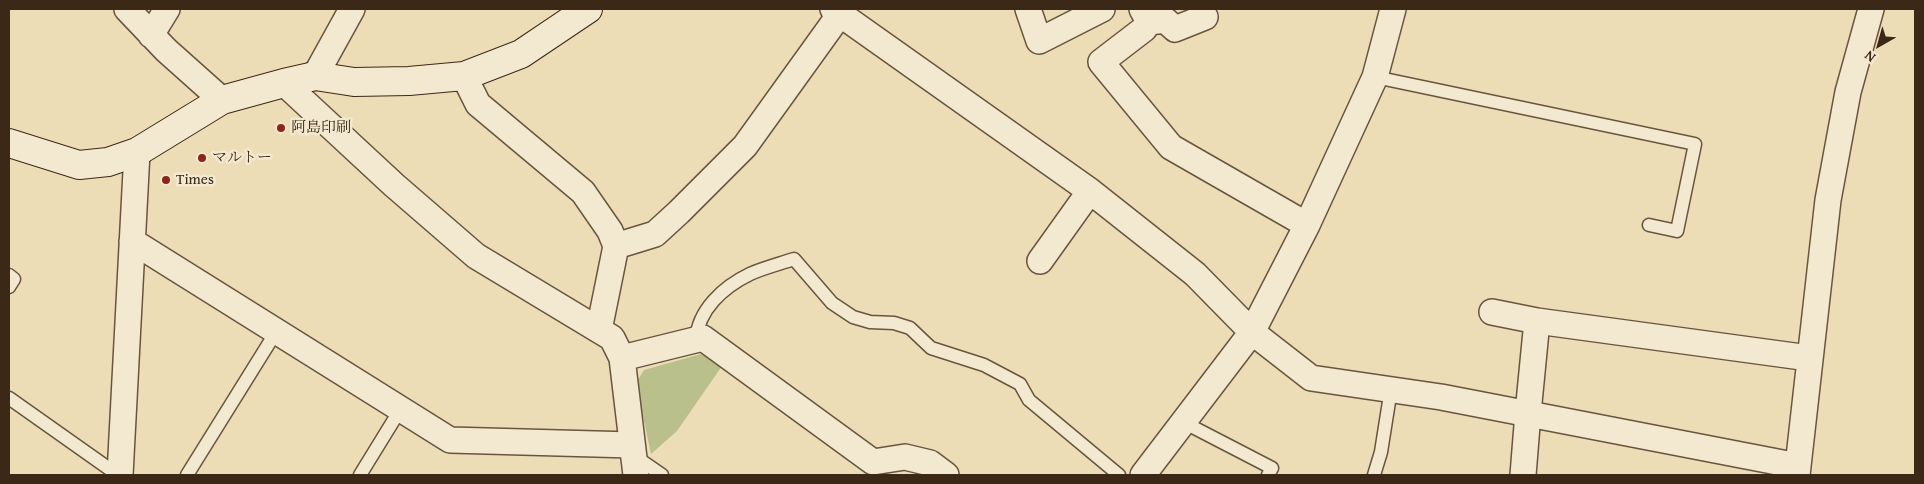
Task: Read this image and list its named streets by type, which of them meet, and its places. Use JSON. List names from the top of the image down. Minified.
{"places":["阿島印刷","マルトー","Times"],"north":"bottom left"}
